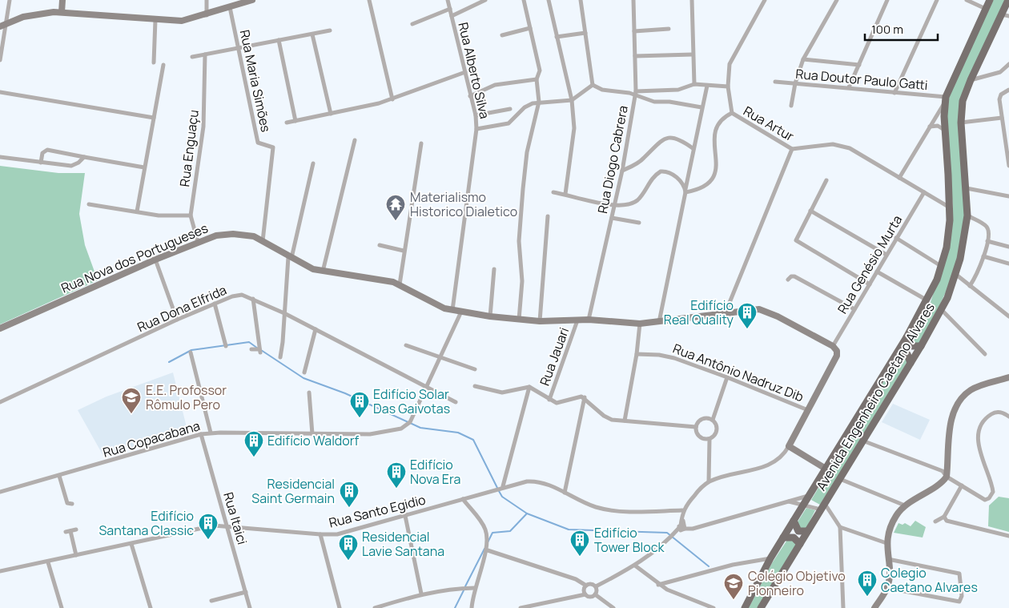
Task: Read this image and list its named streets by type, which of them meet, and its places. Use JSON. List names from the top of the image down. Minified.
{"streets":{"main road":["Avenida Engenheiro Caetano Alvares"],"street":["Rua Alberto Silva","Rua Doutor Paulo Gatti","Rua Maria Simões","Rua Artur","Rua Enguaçu","Rua Diogo Cabrera","Rua Nova dos Portugueses","Rua Genésio Murta","Rua Dona Elfrida","Rua Jauari","Rua Antônio Nadruz Dib","Rua Copacabana","Rua Santo Egidio","Rua Itaici"]},"crossings":[["Rua Alberto Silva","Rua Nova dos Portugueses"],["Rua Doutor Paulo Gatti","Avenida Engenheiro Caetano Alvares"],["Rua Maria Simões","Rua Nova dos Portugueses"],["Rua Artur","Rua Genésio Murta"],["Rua Artur","Avenida Engenheiro Caetano Alvares"],["Rua Enguaçu","Rua Nova dos Portugueses"],["Rua Diogo Cabrera","Rua Nova dos Portugueses"],["Rua Nova dos Portugueses","Rua Genésio Murta"],["Rua Nova dos Portugueses","Rua Jauari"],["Rua Dona Elfrida","Rua Copacabana"],["Rua Copacabana","Rua Itaici"],["Rua Santo Egidio","Rua Itaici"]],"places":{"temple":["Materialismo Historico Dialetico"],"building":["Edifício Real Quality","Edifício Solar Das Gaivotas","Edifício Waldorf","Edifício Nova Era","Residencial Saint Germain","Edifício Santana Classic","Edifício Tower Block","Residencial Lavie Santana","Colegio Caetano Alvares"],"school or university":["E.E. Profossor Rômulo Pero","Colégio Objetivo Pionneiro"]},"scale_bar":"100 m"}
